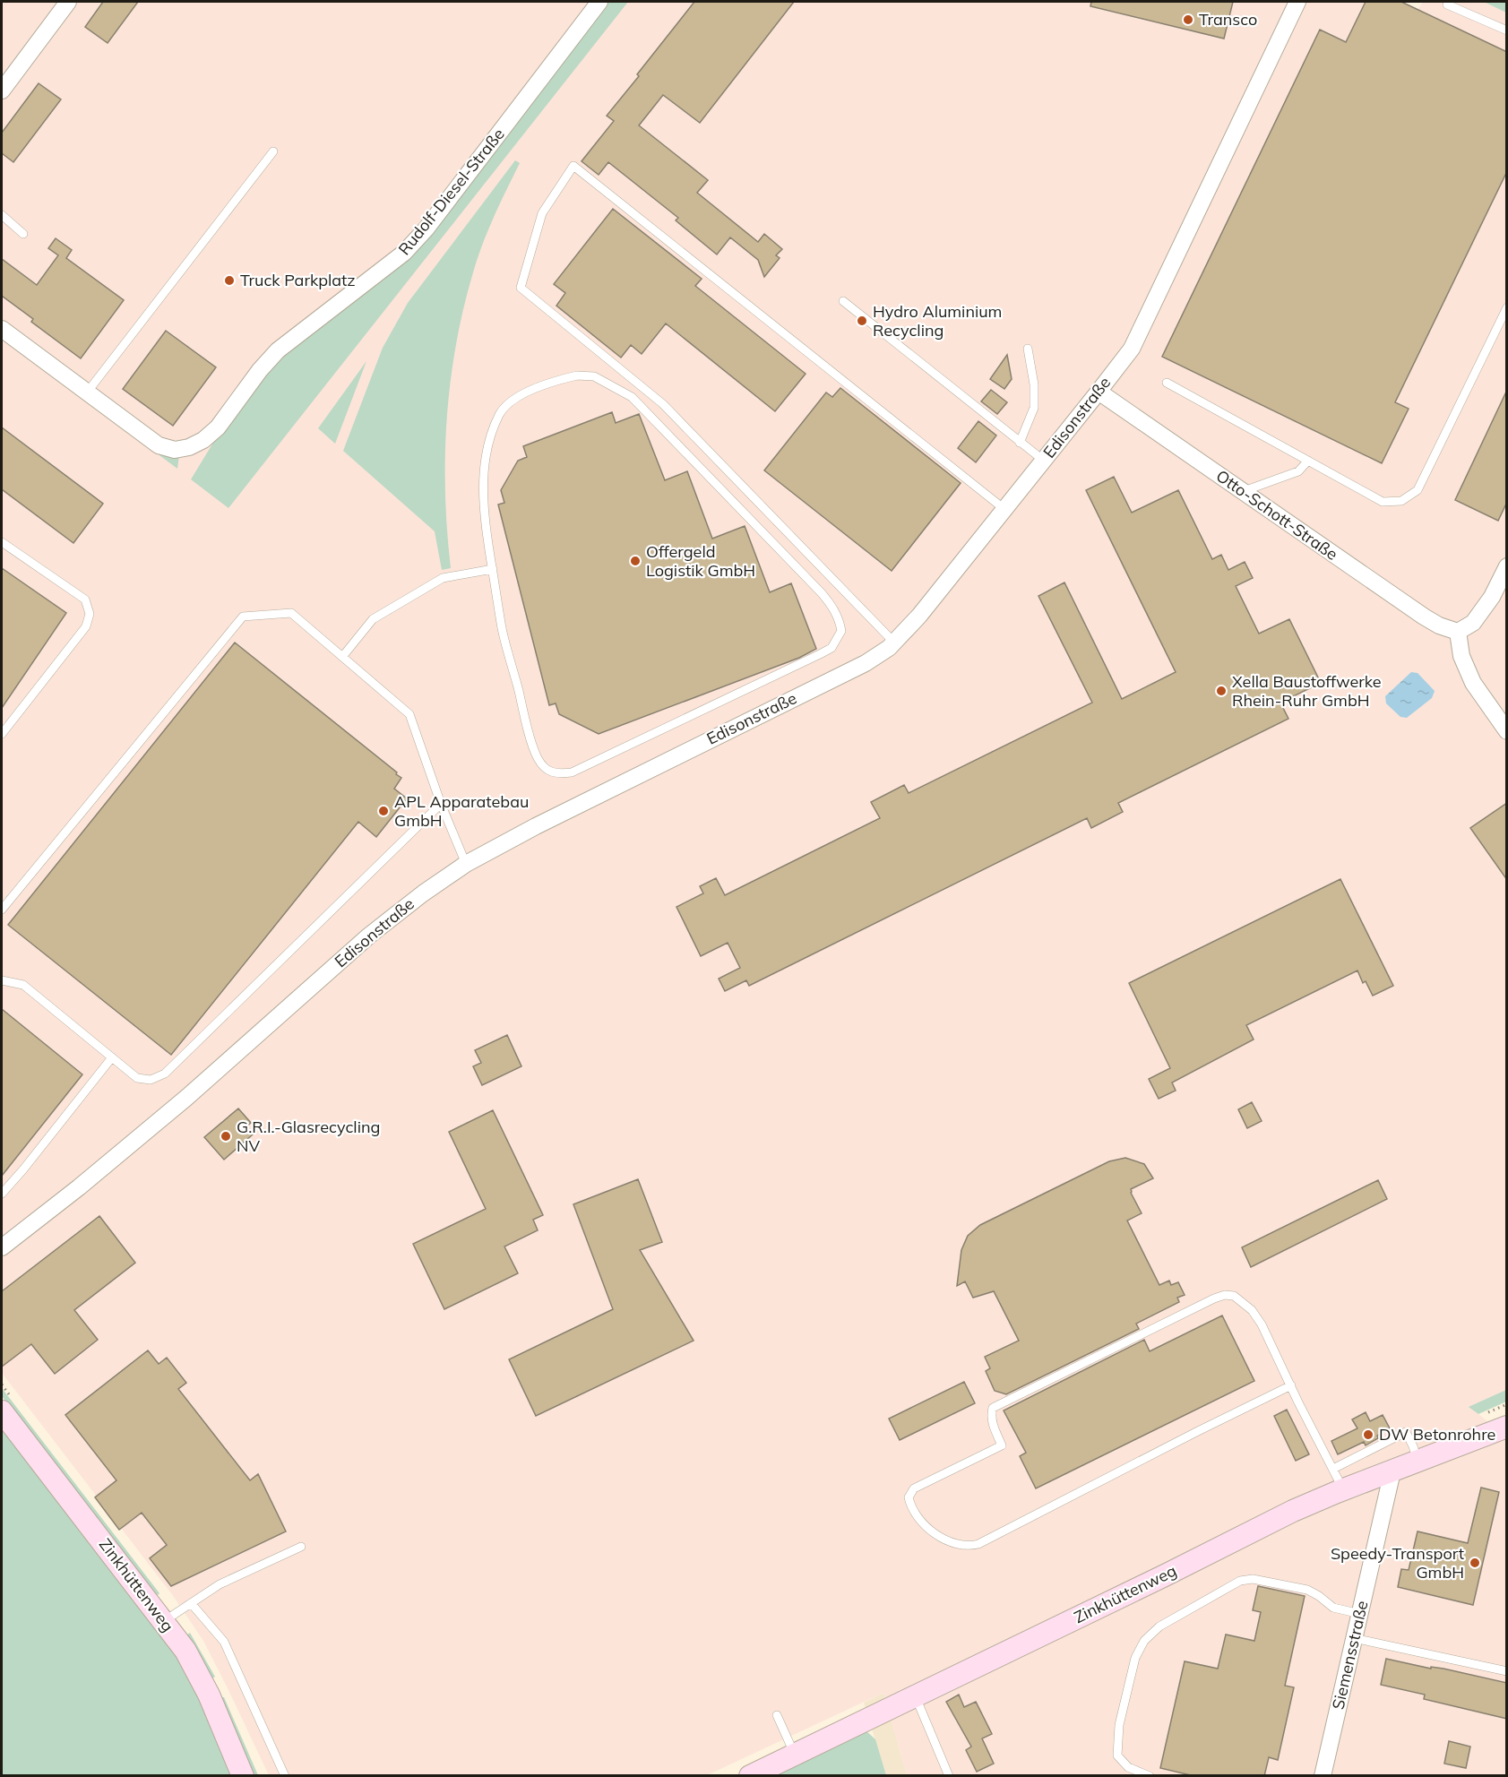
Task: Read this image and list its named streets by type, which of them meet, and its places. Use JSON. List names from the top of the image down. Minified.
{"streets":{"street":["Rudolf-Diesel-Straße","Edisonstraße","Otto-Schott-Straße","Zinkhüttenweg","Siemensstraße"]},"crossings":[["Edisonstraße","Otto-Schott-Straße"],["Zinkhüttenweg","Siemensstraße"]],"places":["Transco","Truck Parkplatz","Hydro Aluminium Recycling","Offergeld Logistik GmbH","Xella Baustoffwerke Rhein-Ruhr GmbH","APL Apparatebau GmbH","G.R.I.-Glasrecycling NV","DW Betonrohre","Speedy-Transport GmbH"]}
